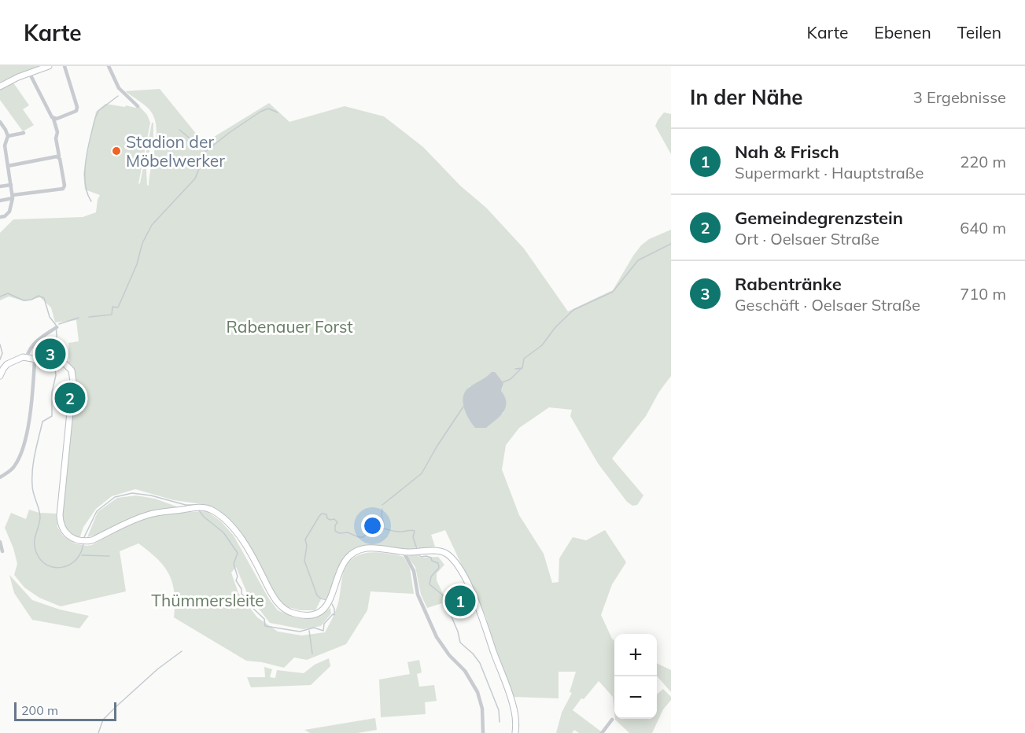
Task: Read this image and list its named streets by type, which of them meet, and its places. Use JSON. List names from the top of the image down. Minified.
{"parks":["Rabenauer Forst","Thümmersleite"],"places":["Stadion der Möbelwerker"],"scale_bar":"200 m","page":{"header":"Karte","nav":["Karte","Ebenen","Teilen"],"heading":["In der Nähe","3 Ergebnisse"],"list":[{"mark":"1","name":"Nah & Frisch","note":"Supermarkt · Hauptstraße","value":"220 m"},{"mark":"2","name":"Gemeindegrenzstein","note":"Ort · Oelsaer Straße","value":"640 m"},{"mark":"3","name":"Rabentränke","note":"Geschäft · Oelsaer Straße","value":"710 m"}],"pins":["3","2","1"],"map_buttons":["+","−"],"scale":"200 m"}}
